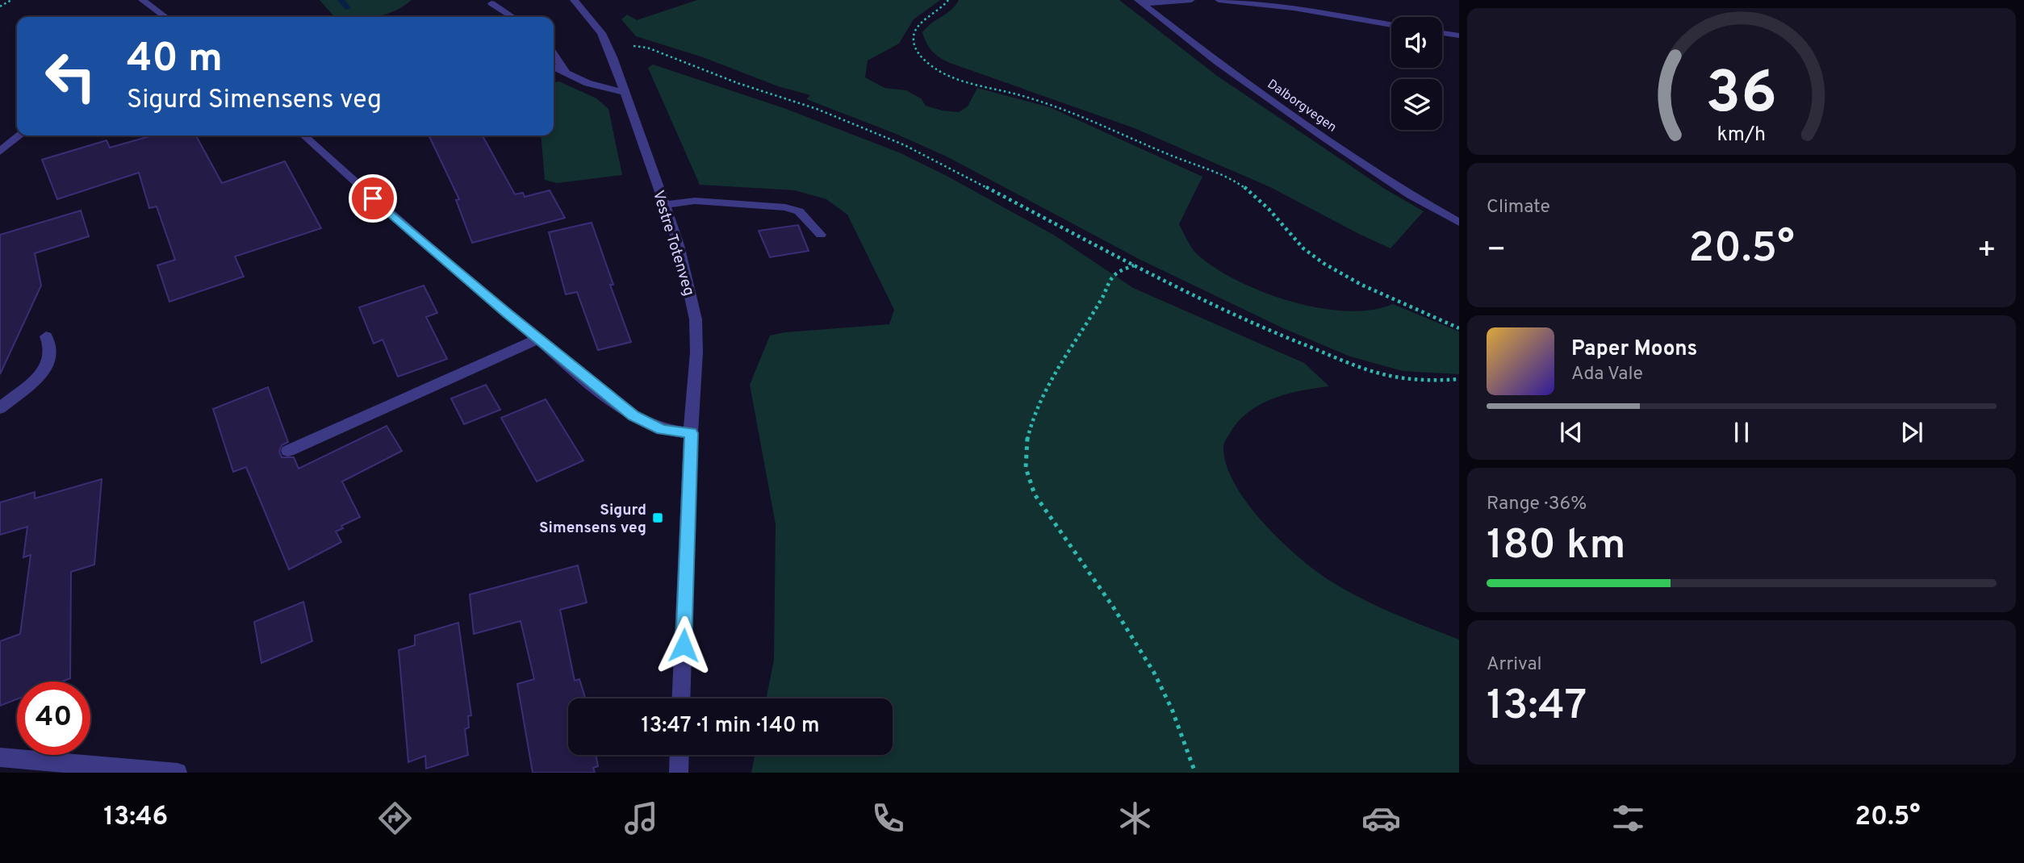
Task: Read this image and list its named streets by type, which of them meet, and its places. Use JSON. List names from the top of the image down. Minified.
{"streets":{"street":["Dalborgvegen","Vestre Totenveg"]},"places":{"transit":["Sigurd Simensens veg"]},"page":{"turn":["40 m","Sigurd Simensens veg"],"tile":["Climate",["Range · 36%","180 km"],["Arrival","13:47"]],"heat":["−","20.5°","+"],"song":["Paper Moons","Ada Vale"],"limit":"40","trip":"13:47 · 1 min · 140 m","tabs":["13:46","20.5°"],"gauge":["36","km/h"]}}
